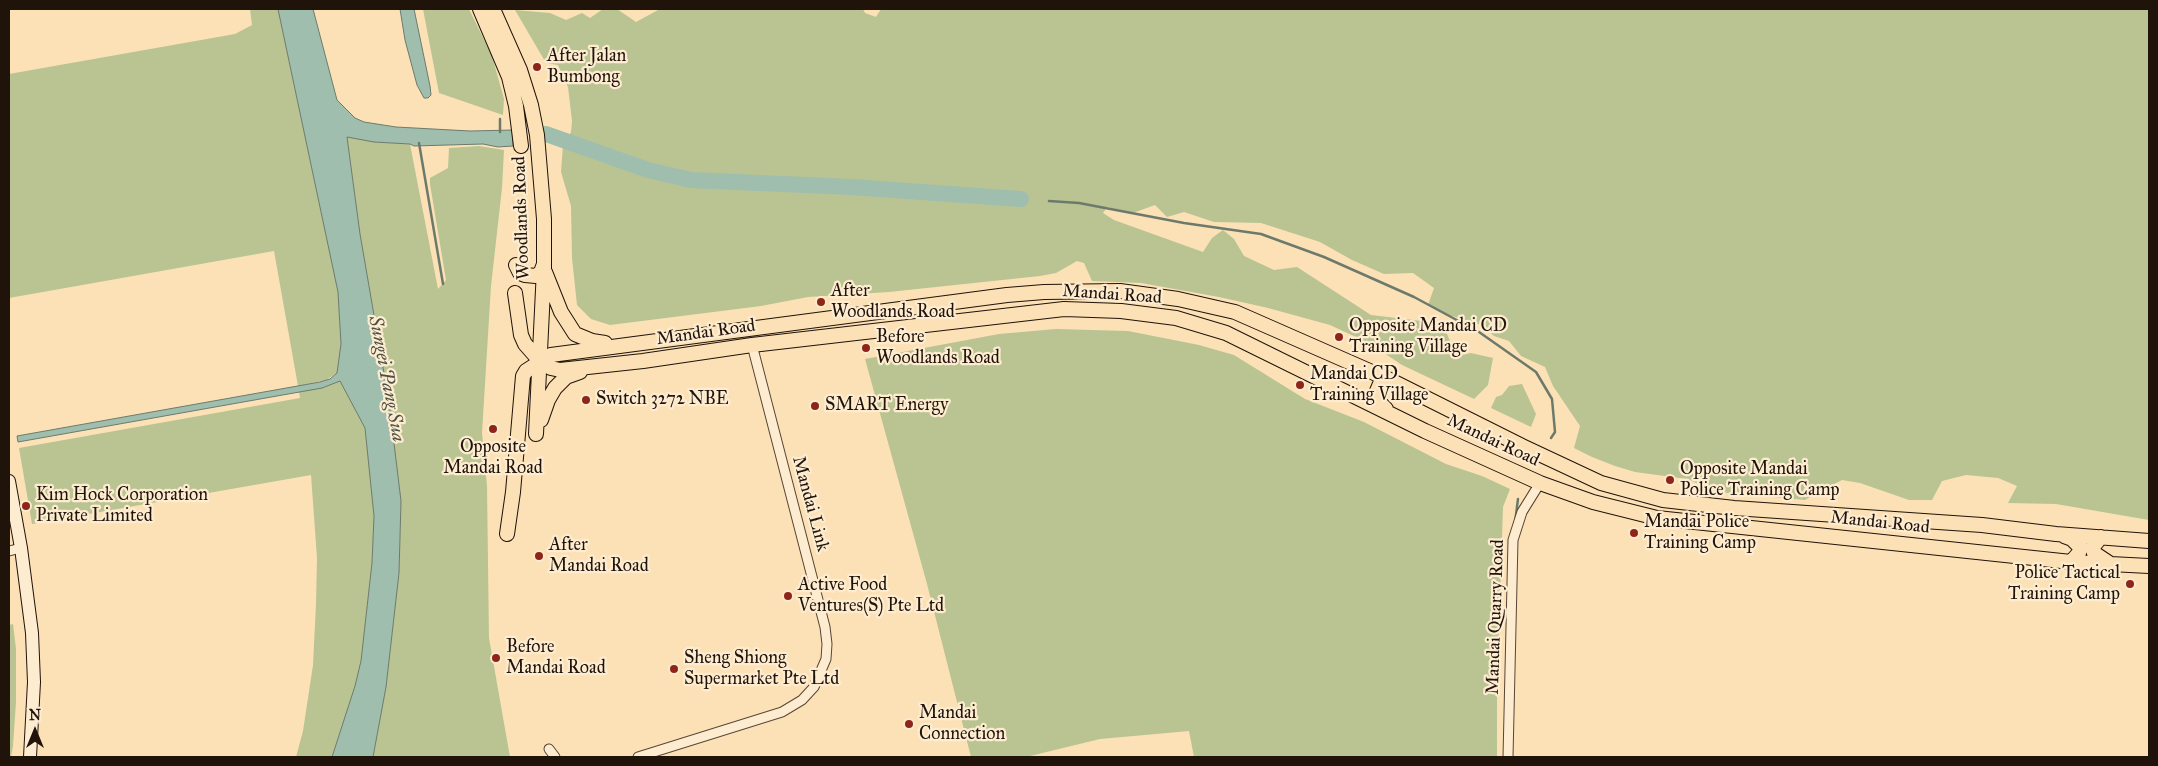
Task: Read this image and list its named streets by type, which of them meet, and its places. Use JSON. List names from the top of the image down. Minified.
{"streets":{"main road":["Woodlands Road","Mandai Road"],"street":["Mandai Link","Mandai Quarry Road"]},"crossings":[["Mandai Road","Mandai Link"],["Mandai Road","Mandai Quarry Road"]],"water":["Sungei Pang Sua"],"places":["After Jalan Bumbong","After Woodlands Road","Opposite Mandai CD Training Village","Before Woodlands Road","Mandai CD Training Village","Switch 3272 NBE","SMART Energy","Opposite Mandai Road","Opposite Mandai Police Training Camp","Kim Hock Corporation Private Limited","Mandai Police Training Camp","After Mandai Road","Police Tactical Training Camp","Active Food Ventures(S) Pte Ltd","Before Mandai Road","Sheng Shiong Supermarket Pte Ltd","Mandai Connection"],"north":"top"}
